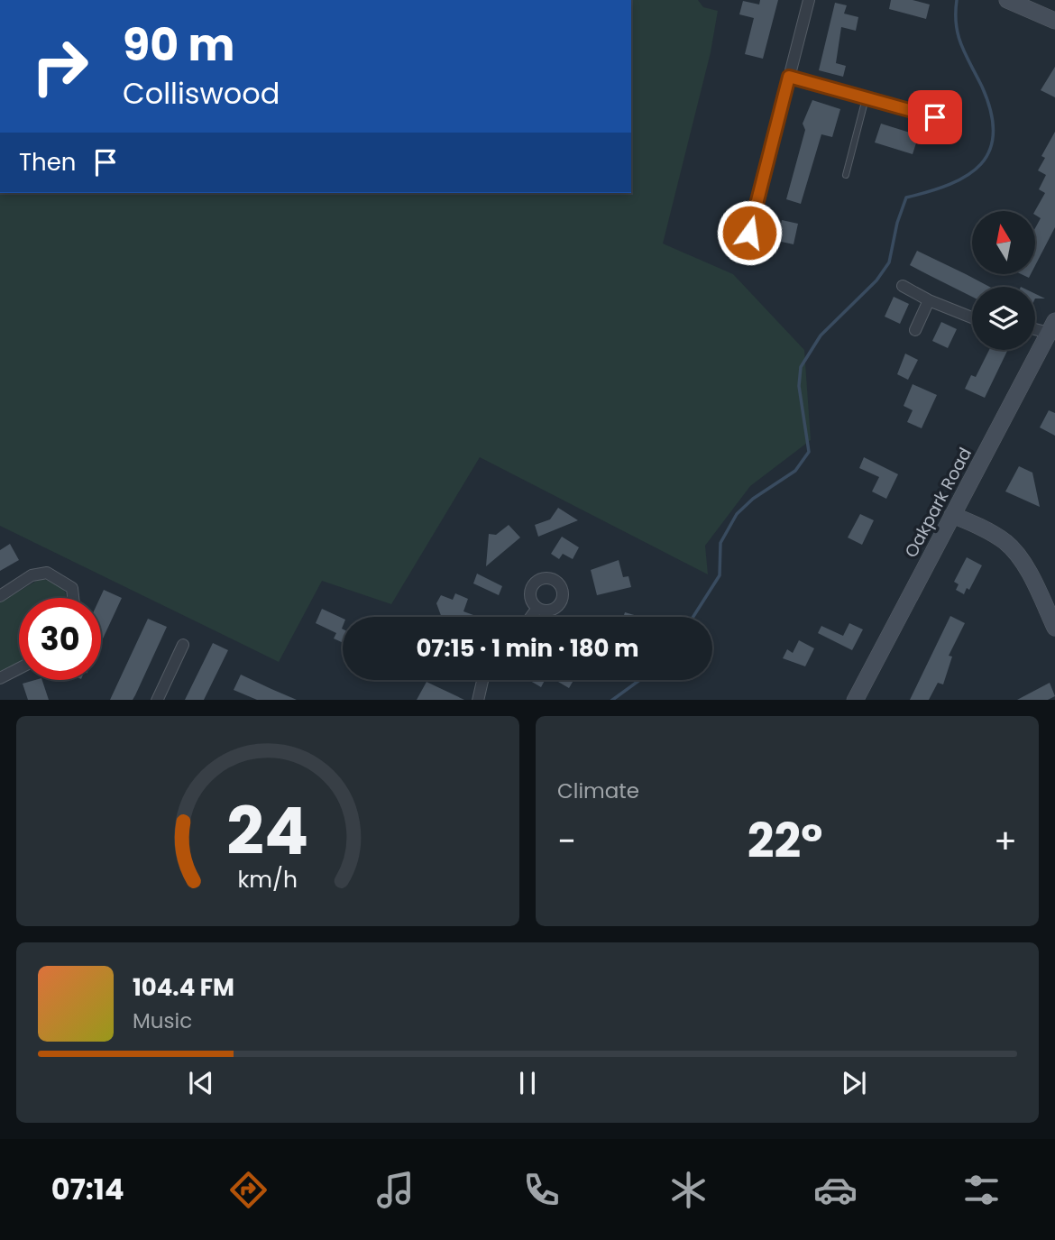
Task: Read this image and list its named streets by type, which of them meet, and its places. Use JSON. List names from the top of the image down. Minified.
{"streets":{"main road":["Oakpark Road"]},"north":"top","page":{"turn":["90 m","Colliswood"],"then":"Then","limit":"30","trip":"07:15 · 1 min · 180 m","tile":"Climate","heat":["−","22°","+"],"song":["104.4 FM","Music"],"tabs":"07:14","gauge":["24","km/h"]}}
